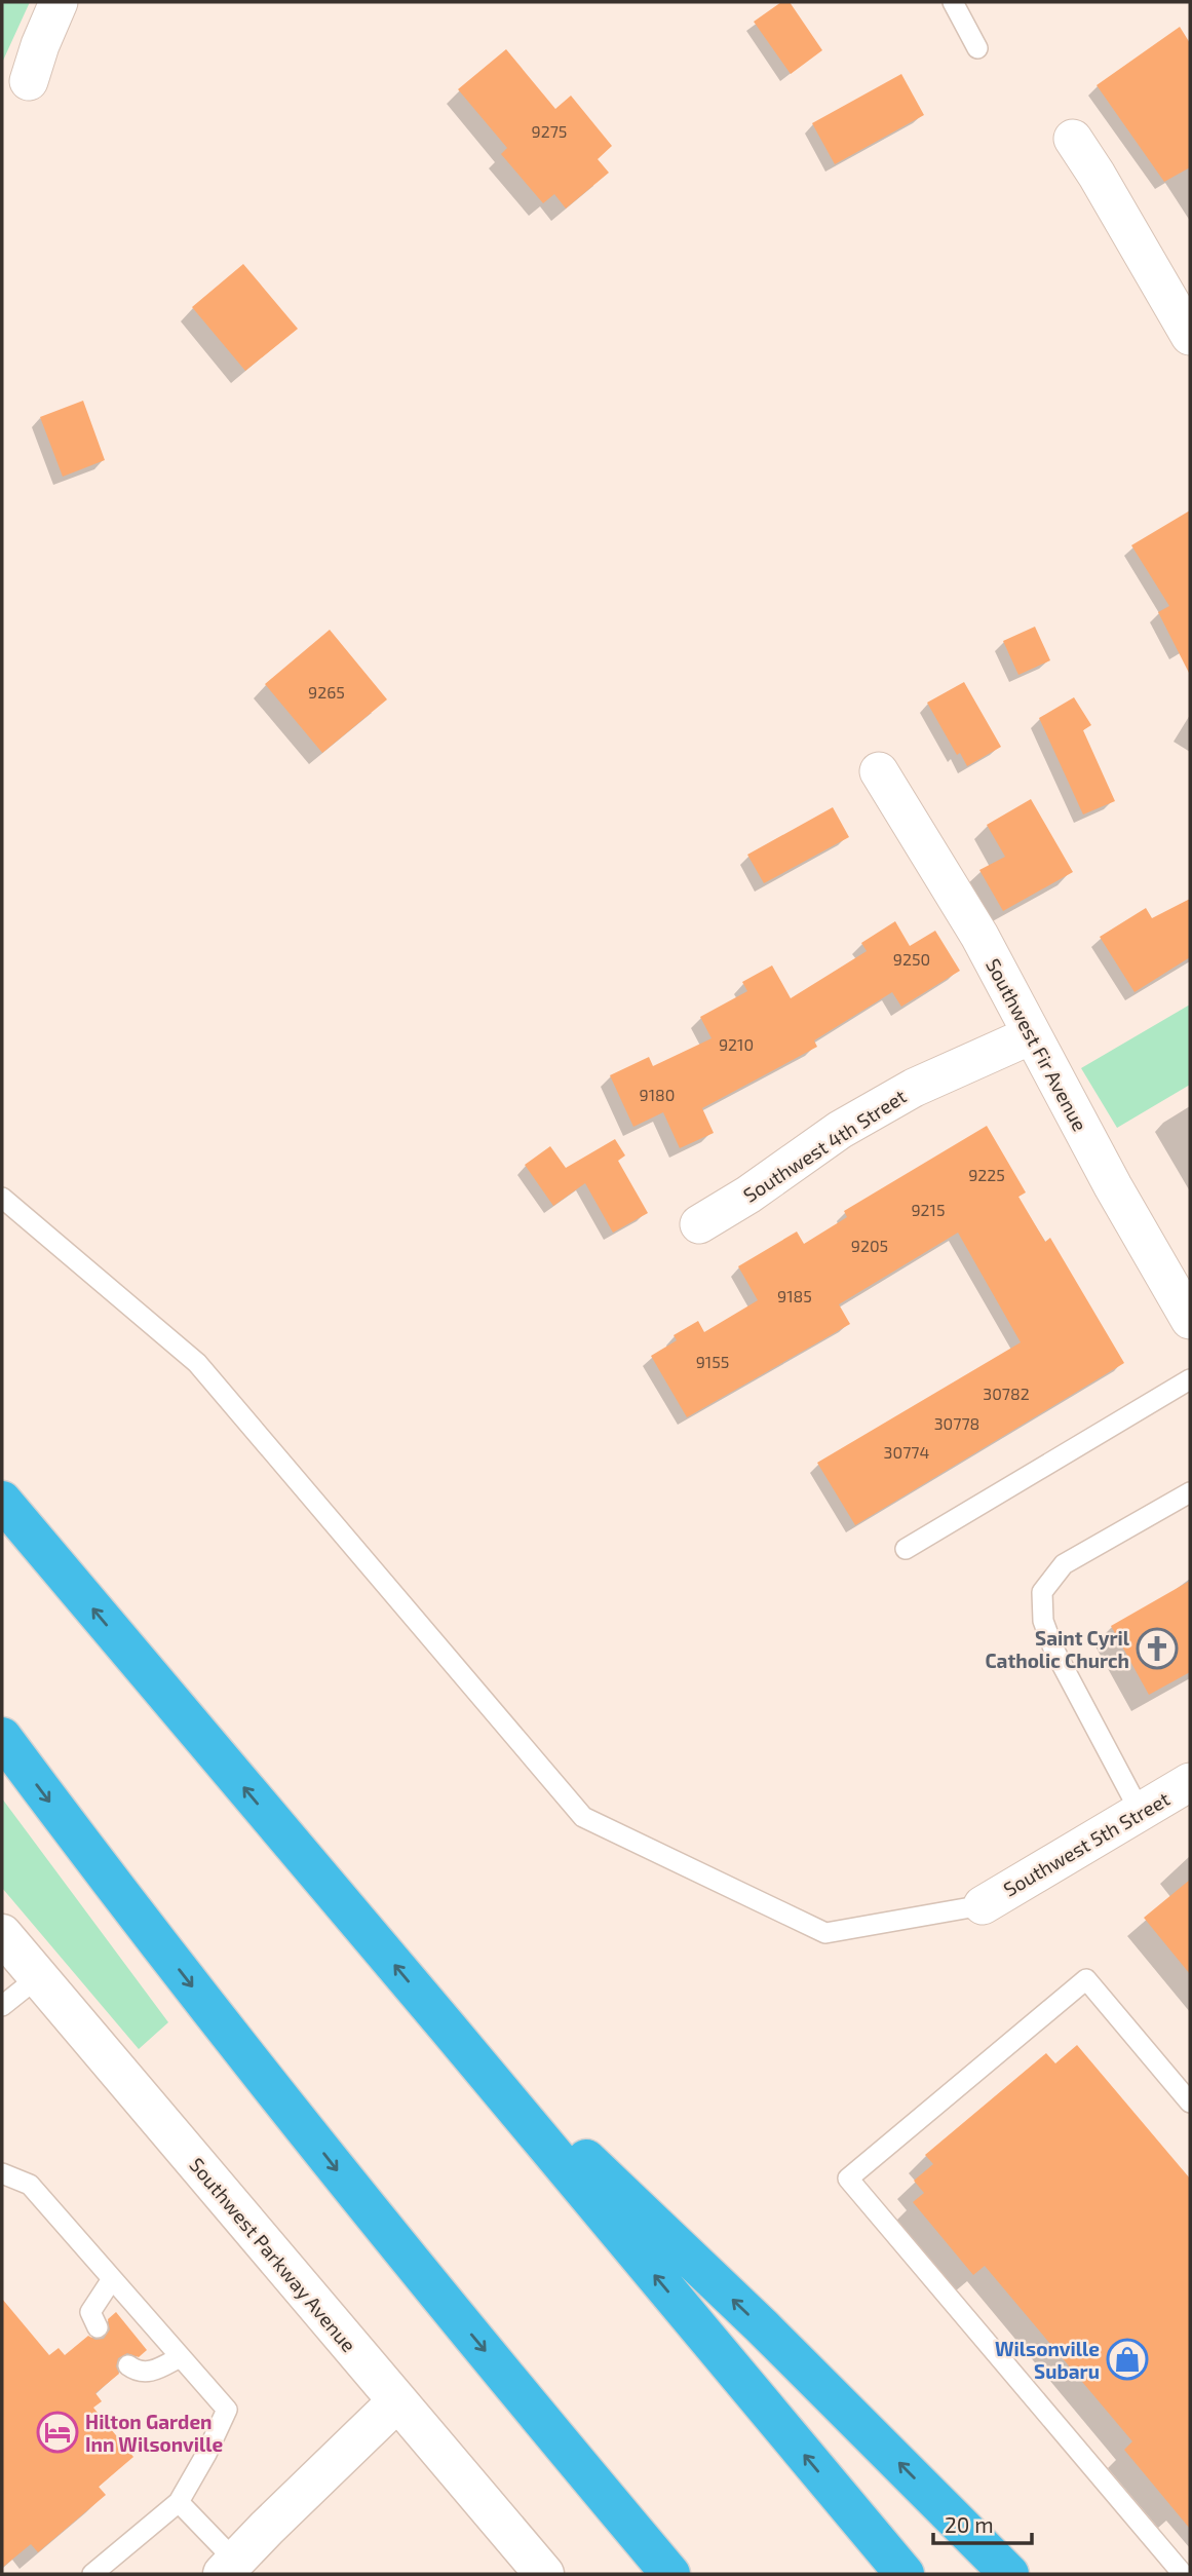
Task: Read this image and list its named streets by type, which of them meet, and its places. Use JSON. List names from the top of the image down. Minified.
{"streets":{"street":["Southwest Fir Avenue","Southwest 4th Street","Southwest 5th Street","Southwest Parkway Avenue"]},"crossings":[["Southwest Fir Avenue","Southwest 4th Street"]],"places":{"church":["Saint Cyril Catholic Church"],"shop":["Wilsonville Subaru"],"hotel":["Hilton Garden Inn Wilsonville"]},"house_numbers":["9275","9265","9250","9210","9180","9225","9215","9205","9185","9155","30782","30778","30774"],"scale_bar":"20 m"}
